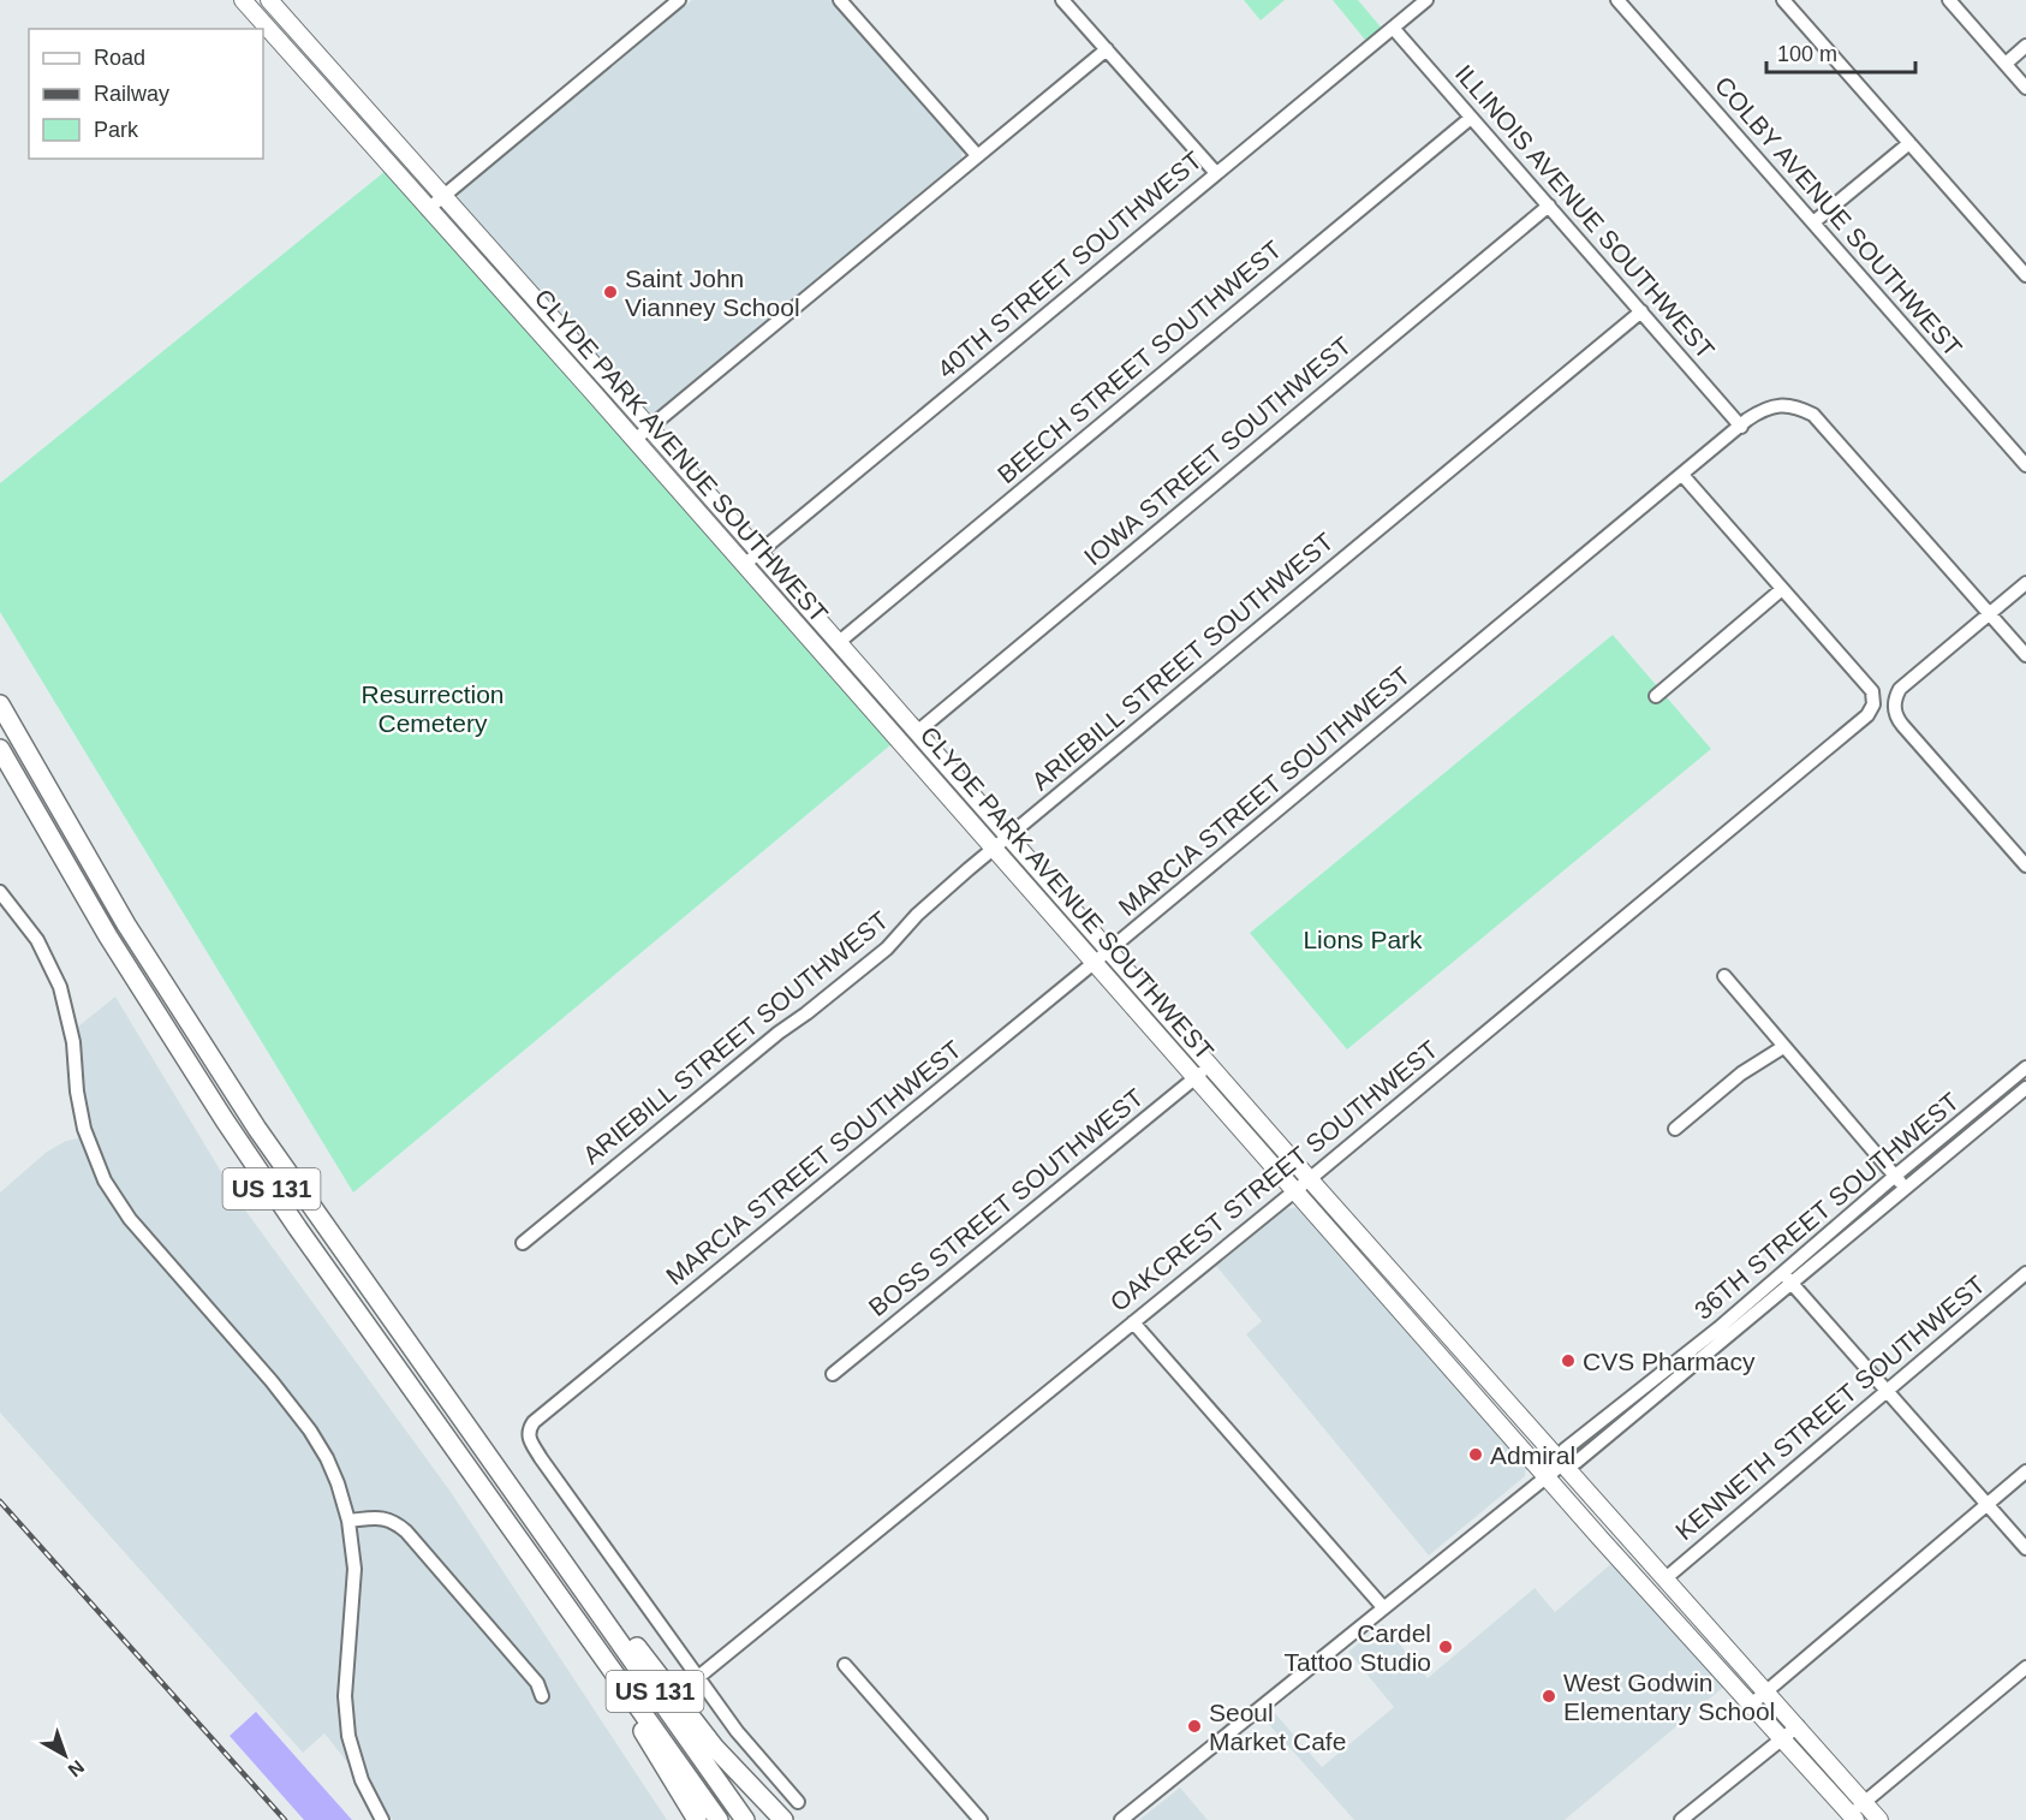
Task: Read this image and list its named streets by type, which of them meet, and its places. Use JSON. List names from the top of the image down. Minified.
{"streets":{"highway":["US 131"],"main road":["CLYDE PARK AVENUE SOUTHWEST"],"street":["ILLINOIS AVENUE SOUTHWEST","COLBY AVENUE SOUTHWEST","40TH STREET SOUTHWEST","BEECH STREET SOUTHWEST","IOWA STREET SOUTHWEST","ARIEBILL STREET SOUTHWEST","MARCIA STREET SOUTHWEST","OAKCREST STREET SOUTHWEST","BOSS STREET SOUTHWEST","36TH STREET SOUTHWEST","KENNETH STREET SOUTHWEST"]},"crossings":[["ILLINOIS AVENUE SOUTHWEST","40TH STREET SOUTHWEST"],["ILLINOIS AVENUE SOUTHWEST","BEECH STREET SOUTHWEST"],["ILLINOIS AVENUE SOUTHWEST","IOWA STREET SOUTHWEST"],["ILLINOIS AVENUE SOUTHWEST","ARIEBILL STREET SOUTHWEST"],["ILLINOIS AVENUE SOUTHWEST","MARCIA STREET SOUTHWEST"],["40TH STREET SOUTHWEST","CLYDE PARK AVENUE SOUTHWEST"],["BEECH STREET SOUTHWEST","CLYDE PARK AVENUE SOUTHWEST"],["IOWA STREET SOUTHWEST","CLYDE PARK AVENUE SOUTHWEST"],["CLYDE PARK AVENUE SOUTHWEST","ARIEBILL STREET SOUTHWEST"],["CLYDE PARK AVENUE SOUTHWEST","MARCIA STREET SOUTHWEST"],["CLYDE PARK AVENUE SOUTHWEST","OAKCREST STREET SOUTHWEST"],["CLYDE PARK AVENUE SOUTHWEST","BOSS STREET SOUTHWEST"],["CLYDE PARK AVENUE SOUTHWEST","36TH STREET SOUTHWEST"],["CLYDE PARK AVENUE SOUTHWEST","KENNETH STREET SOUTHWEST"],["MARCIA STREET SOUTHWEST","OAKCREST STREET SOUTHWEST"]],"parks":["Resurrection Cemetery","Lions Park"],"places":["Saint John Vianney School","CVS Pharmacy","Admiral","Cardel Tattoo Studio","West Godwin Elementary School","Seoul Market Cafe"],"legend":["Road","Railway","Park"],"scale_bar":"100 m","north":"bottom right"}
